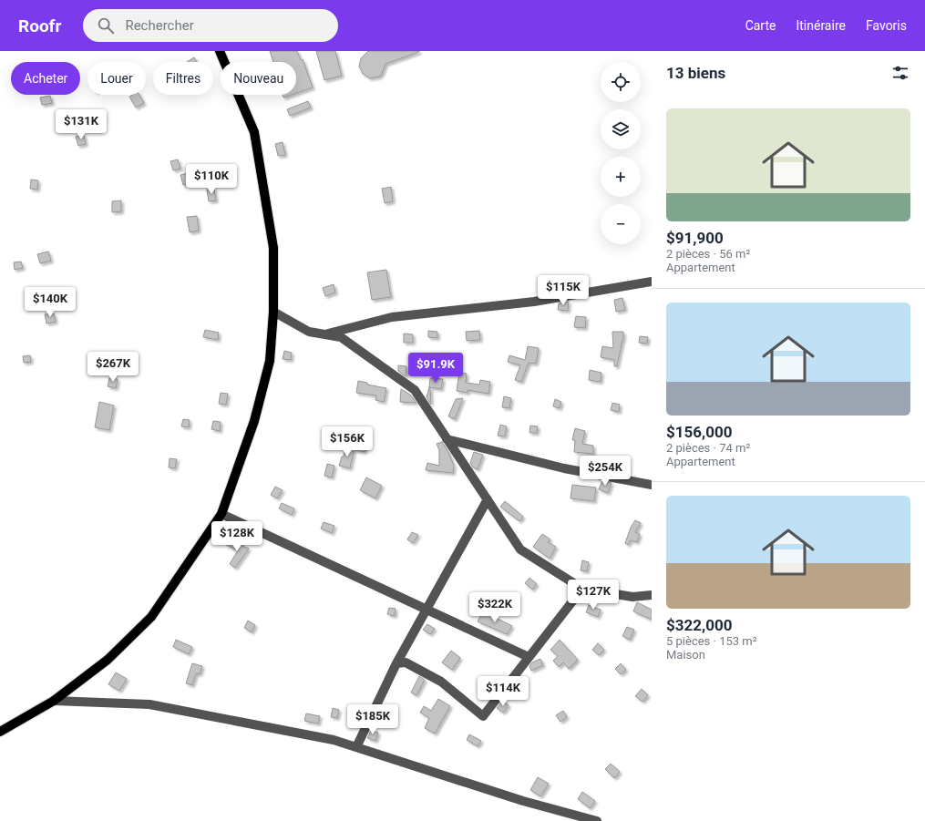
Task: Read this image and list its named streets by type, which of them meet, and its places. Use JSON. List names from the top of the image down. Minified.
{"page":{"header":"Roofr","search":"Rechercher","nav":["Carte","Itinéraire","Favoris"],"heading":"13 biens","map_buttons":["+","−"],"chip":["Acheter","Louer","Filtres","Nouveau"],"list":[{"name":"$91,900","note":"2 pièces · 56 m² · Appartement"},{"name":"$156,000","note":"2 pièces · 74 m² · Appartement"},{"name":"$322,000","note":"5 pièces · 153 m² · Maison"}],"price":["$131K","$110K","$115K","$140K","$267K","$91.9K","$156K","$254K","$128K","$127K","$322K","$114K","$185K"]}}
